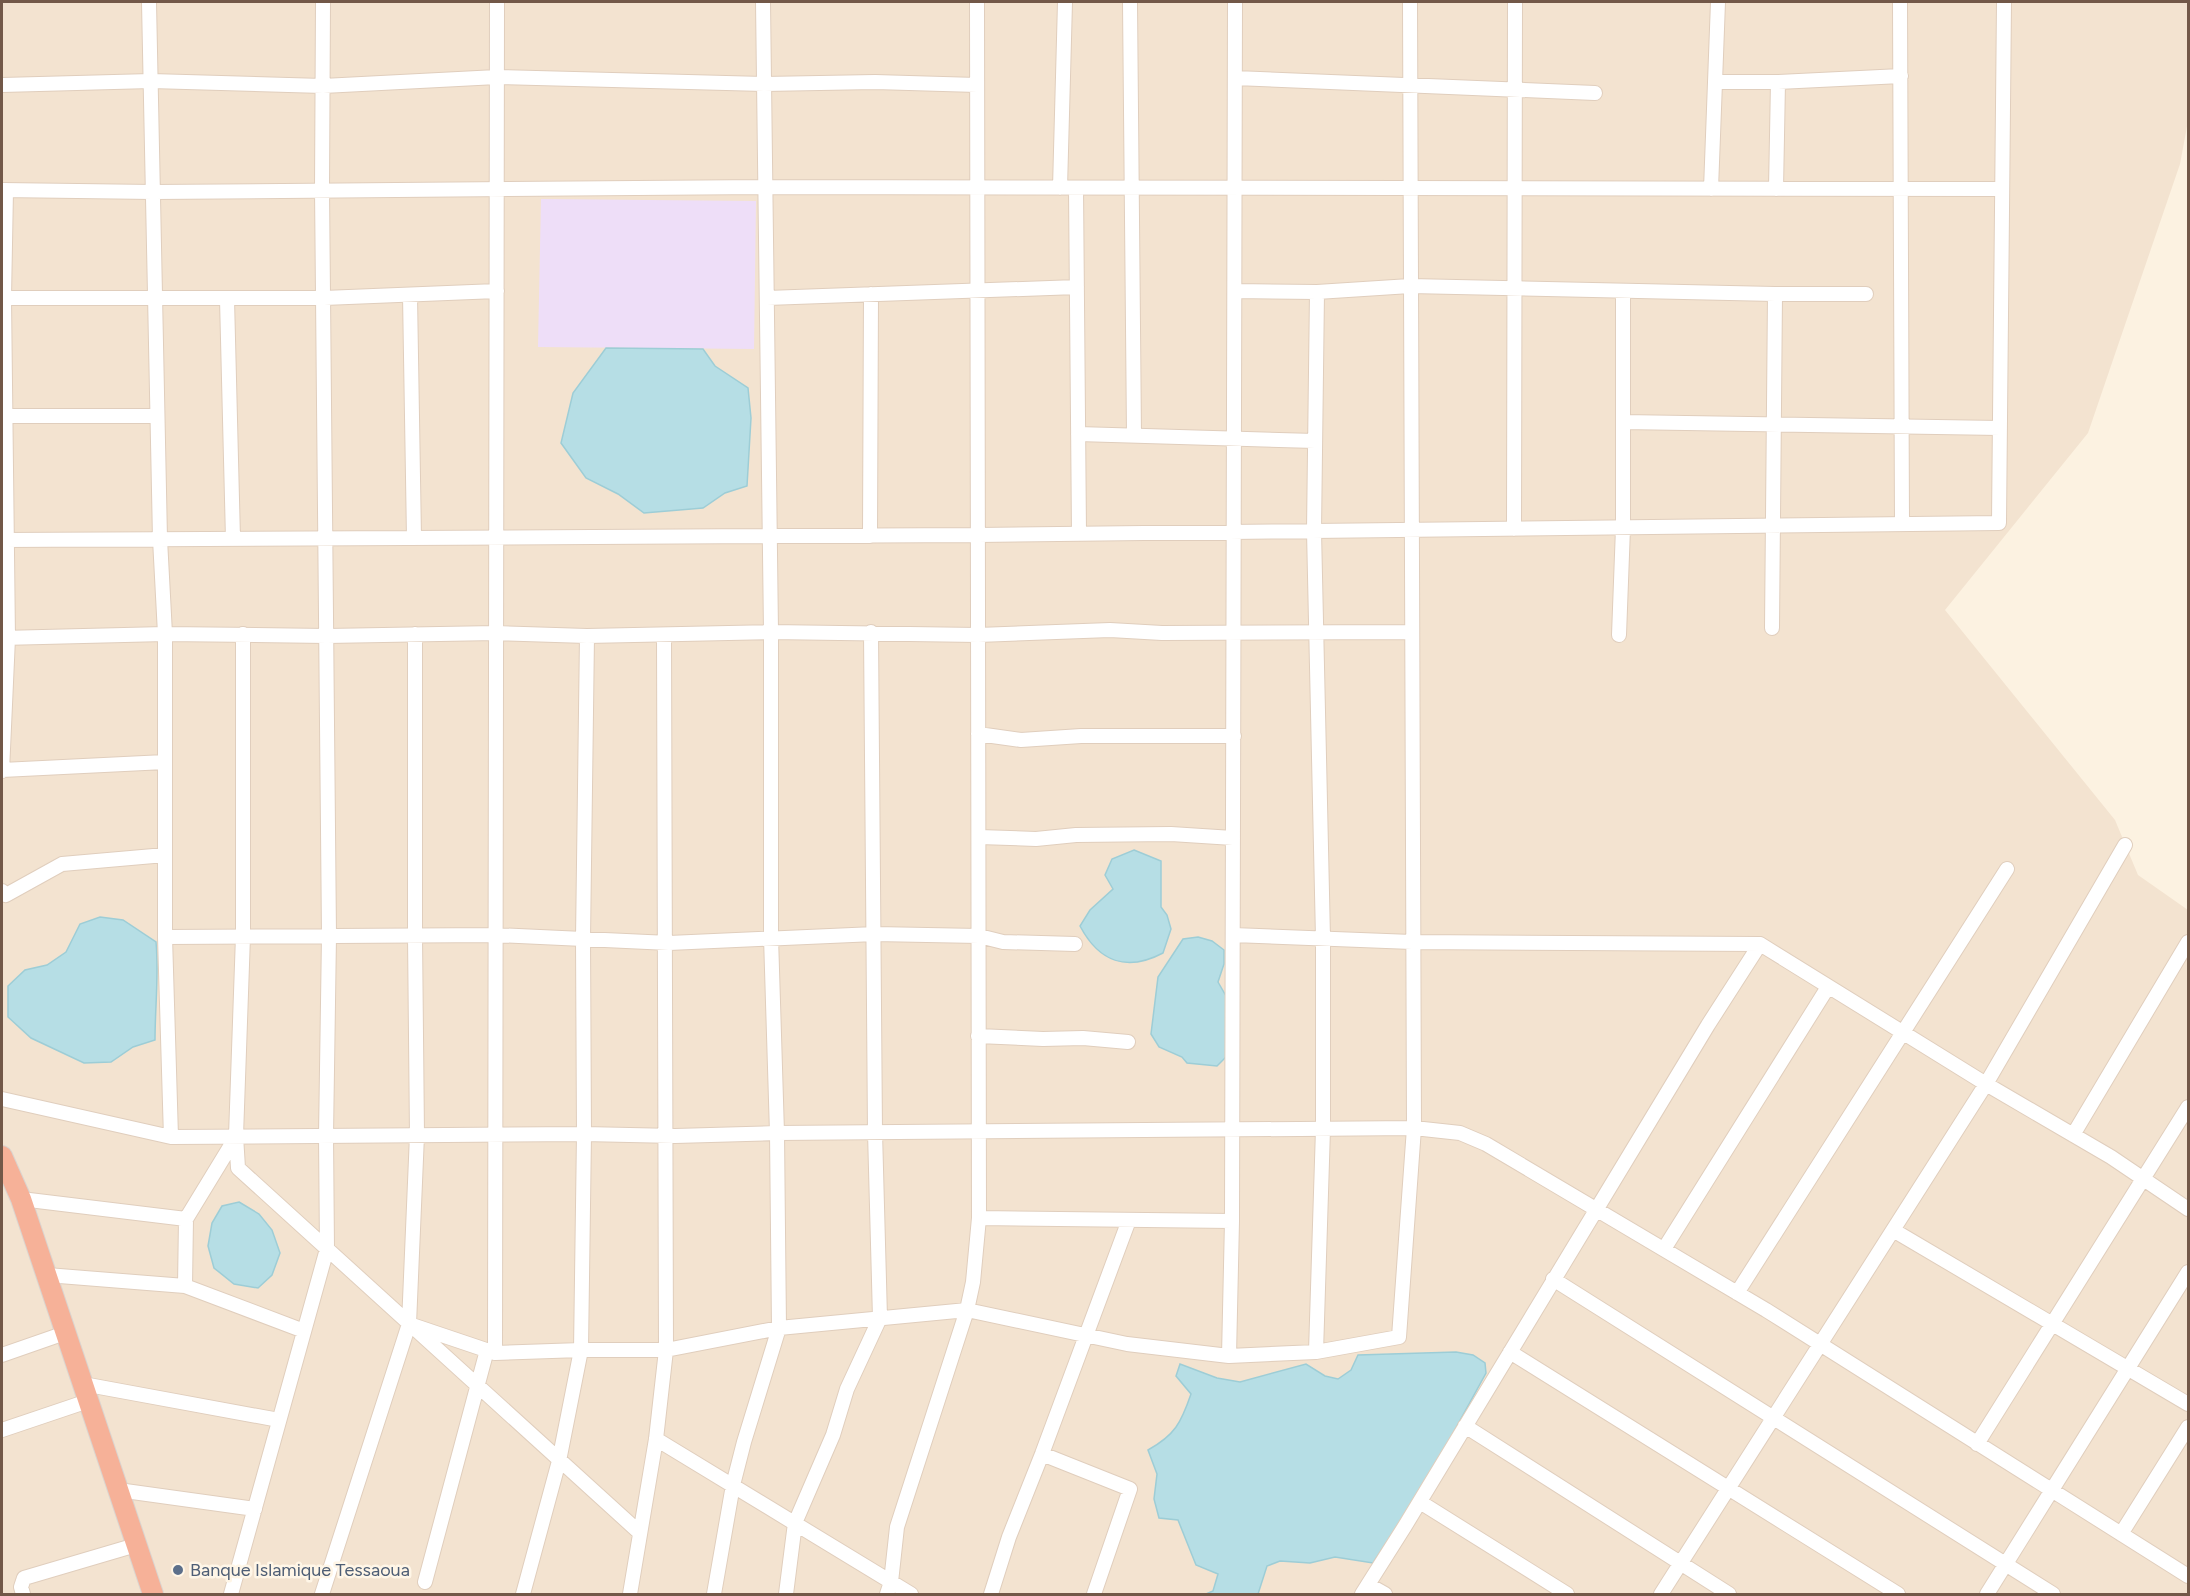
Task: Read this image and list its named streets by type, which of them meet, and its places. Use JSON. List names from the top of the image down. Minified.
{"places":["Banque Islamique Tessaoua"]}
